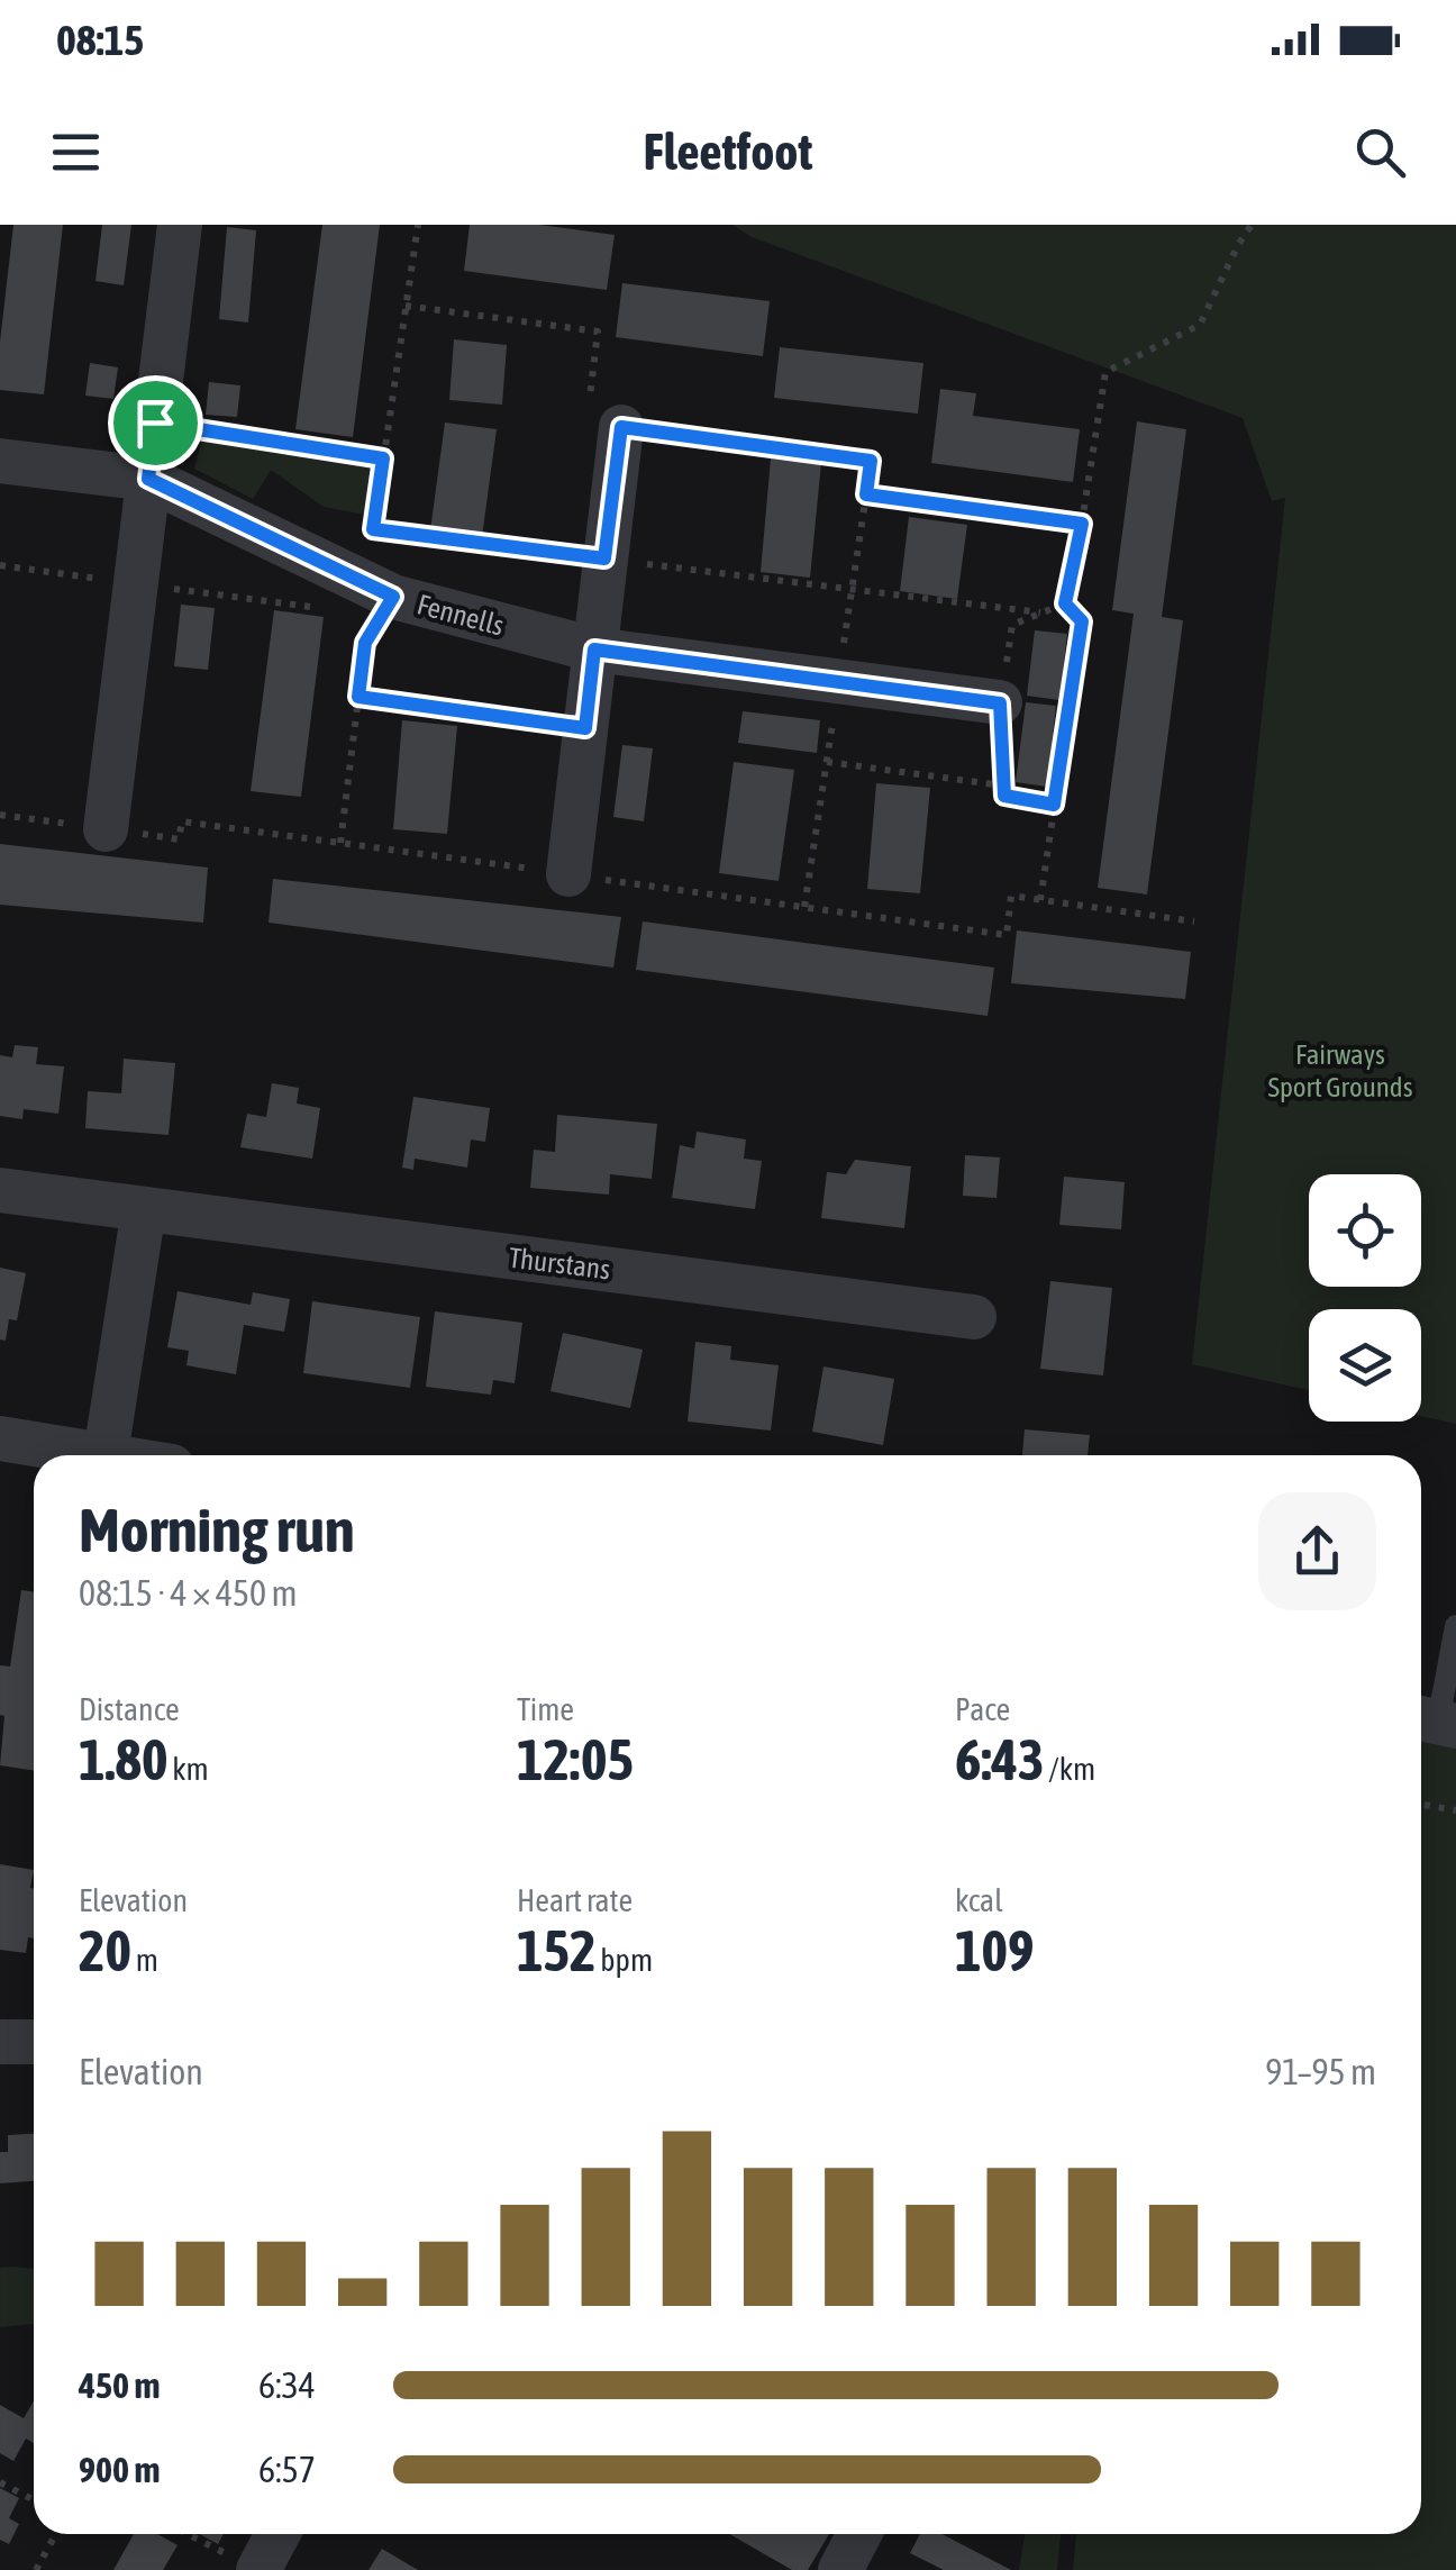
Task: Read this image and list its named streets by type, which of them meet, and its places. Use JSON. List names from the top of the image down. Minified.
{"streets":{"street":["Fennells","Thurstans"]},"parks":["Fairways Sport Grounds"],"page":{"status":"08:15","header":"Fleetfoot","heading":["Morning run","08:15 · 4 × 450 m"],"stats":[["Distance","1.80 km"],["Time","12:05"],["Pace","6:43 /km"],["Elevation","20 m"],["Heart rate","152 bpm"],["kcal","109"]],"chart":["Elevation","91–95 m"],"list":[{"name":"450 m","note":"6:34"},{"name":"900 m","note":"6:57"}]}}
